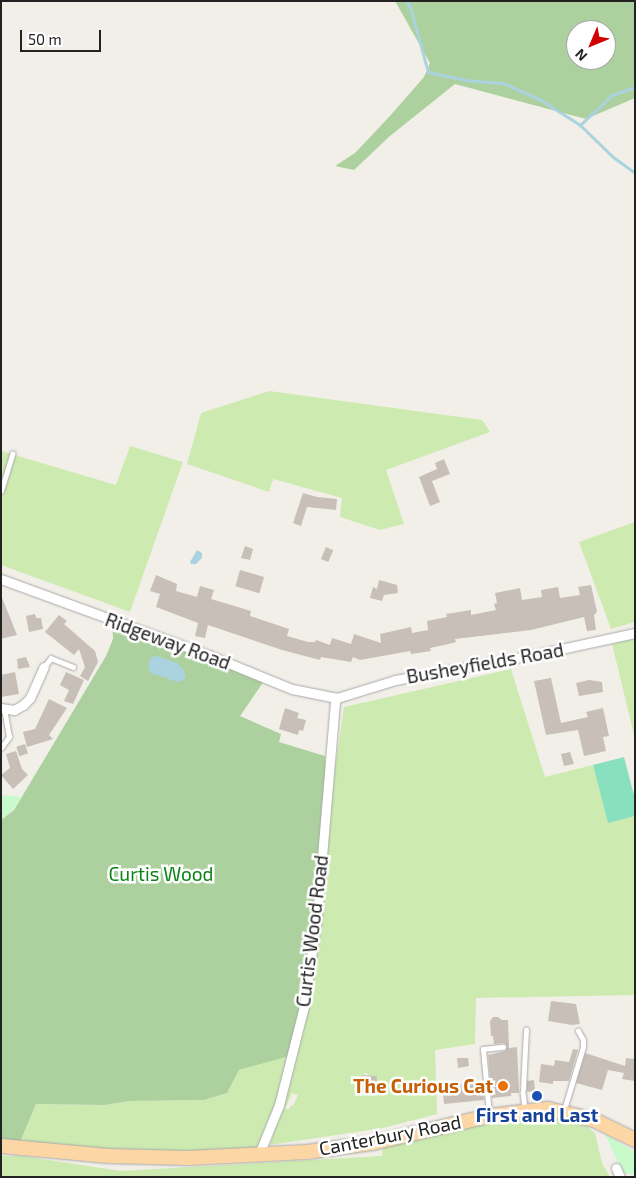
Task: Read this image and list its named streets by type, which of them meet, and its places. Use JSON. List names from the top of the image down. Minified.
{"streets":{"main road":["Canterbury Road"],"street":["Ridgeway Road","Busheyfields Road","Curtis Wood Road"]},"crossings":[["Ridgeway Road","Busheyfields Road"],["Ridgeway Road","Curtis Wood Road"],["Busheyfields Road","Curtis Wood Road"],["Curtis Wood Road","Canterbury Road"]],"parks":["Curtis Wood"],"places":["The Curious Cat","First and Last"],"scale_bar":"50 m","north":"bottom left"}
